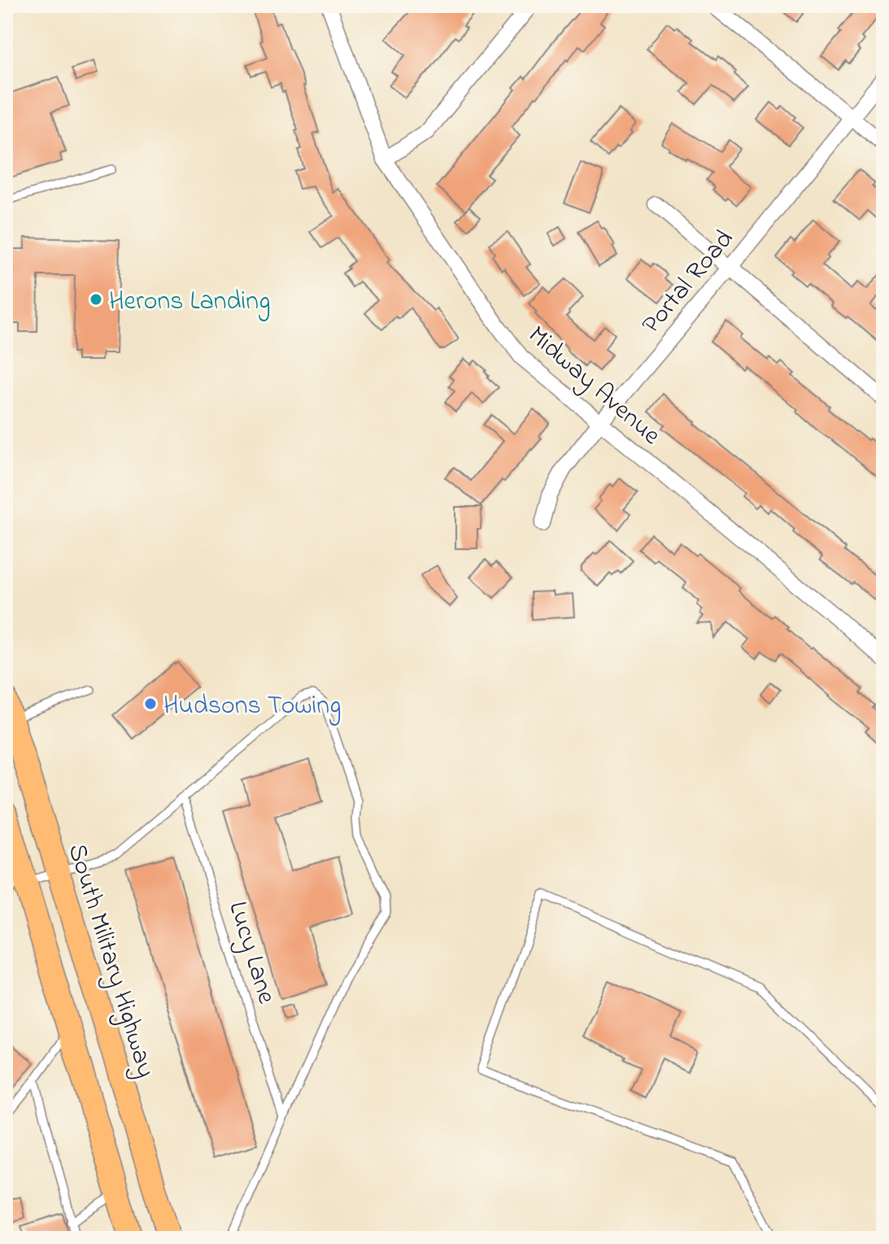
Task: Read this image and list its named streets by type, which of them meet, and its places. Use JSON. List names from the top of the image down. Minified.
{"streets":{"main road":["South Military Highway"],"street":["Portal Road","Midway Avenue"],"lane":["Lucy Lane"]},"crossings":[["Portal Road","Midway Avenue"]],"places":["Herons Landing","Hudsons Towing"]}
